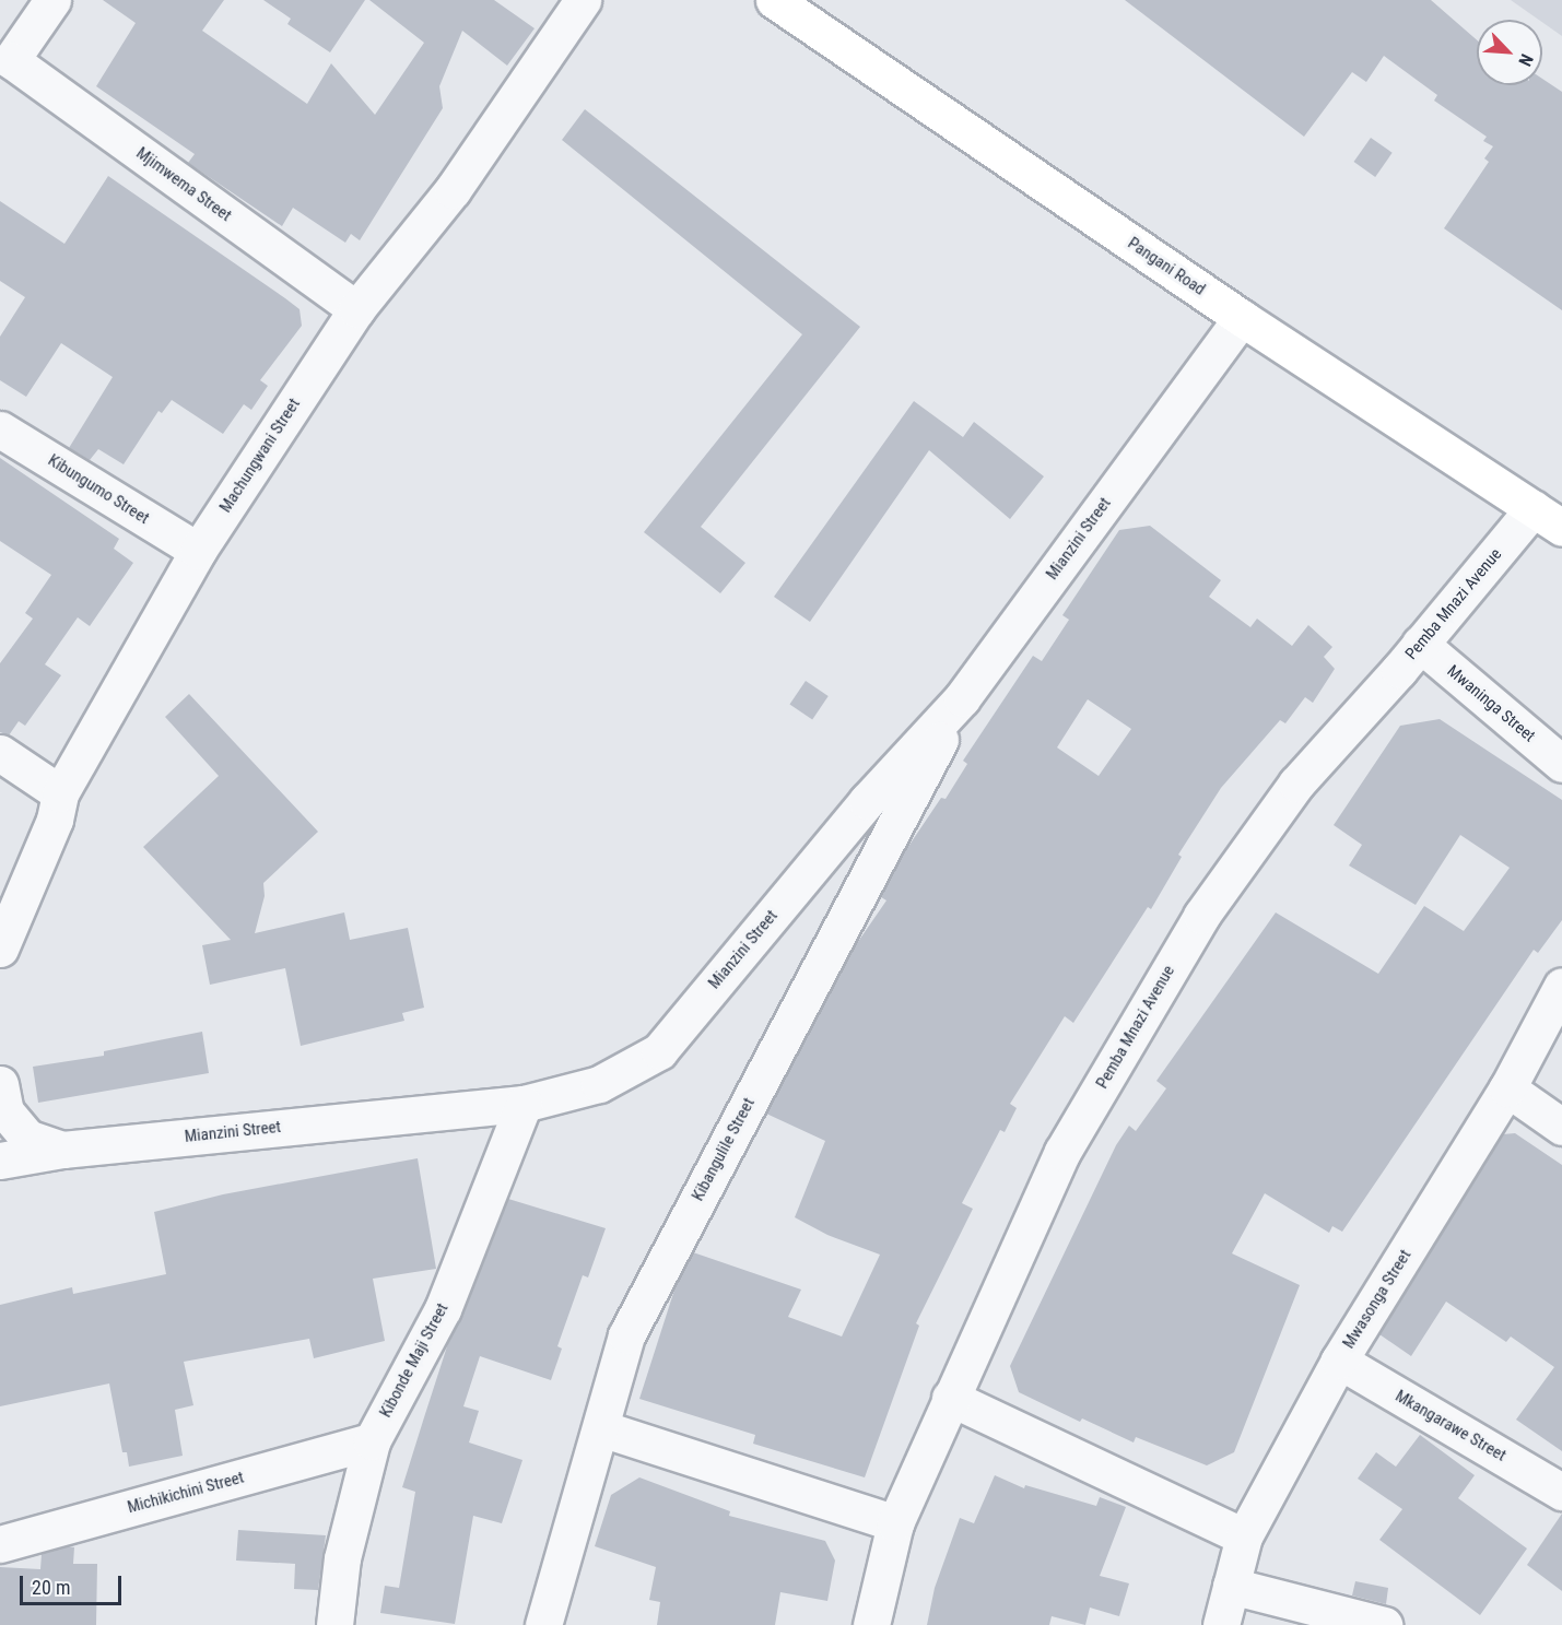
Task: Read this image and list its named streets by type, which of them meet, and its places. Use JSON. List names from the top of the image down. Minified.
{"streets":{"main road":["Pangani Road"],"street":["Mjimwema Street","Machungwani Street","Kibungumo Street","Mianzini Street","Pemba Mnazi Avenue","Mwaninga Street","Kibangulile Street","Mwasonga Street","Kibonde Maji Street","Mkangarawe Street","Michikichini Street"]},"crossings":[["Mjimwema Street","Machungwani Street"],["Pangani Road","Mianzini Street"],["Pangani Road","Pemba Mnazi Avenue"],["Machungwani Street","Kibungumo Street"],["Mianzini Street","Kibangulile Street"],["Mianzini Street","Kibonde Maji Street"],["Pemba Mnazi Avenue","Mwaninga Street"],["Mwasonga Street","Mkangarawe Street"],["Kibonde Maji Street","Michikichini Street"]],"scale_bar":"20 m","north":"bottom right"}
